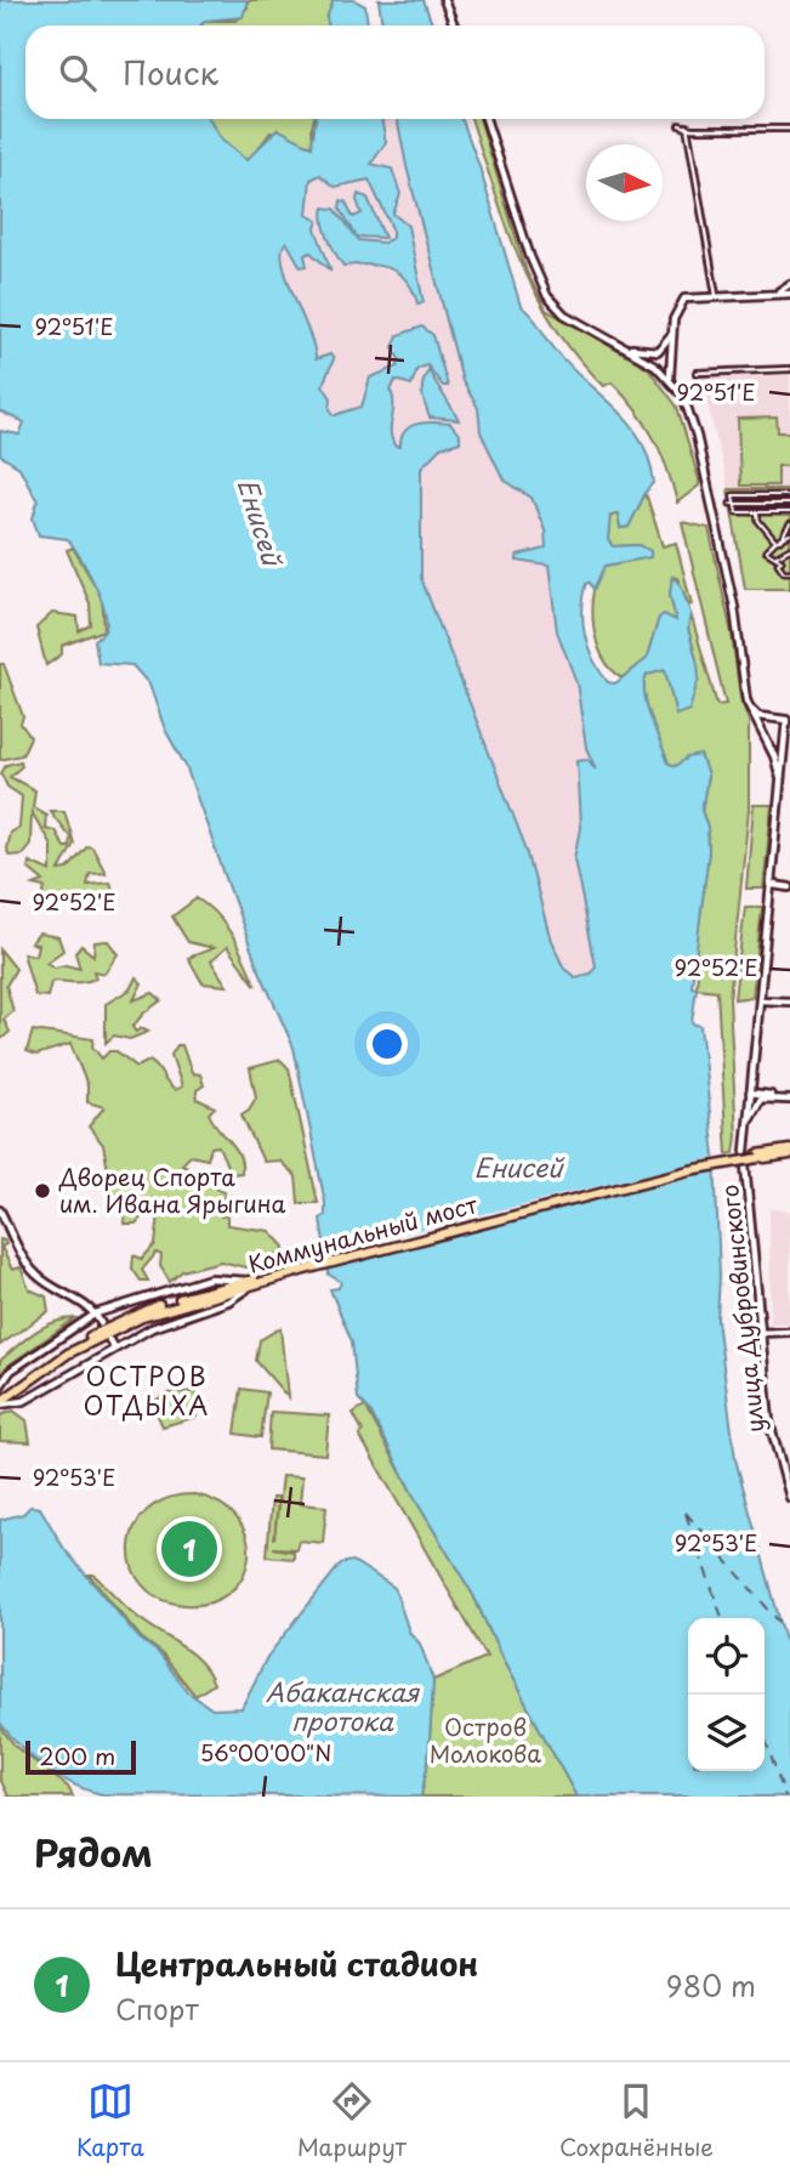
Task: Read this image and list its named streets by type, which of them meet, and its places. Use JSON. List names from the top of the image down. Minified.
{"streets":{"highway":["Коммунальный мост"],"main road":["улица Дубровинского"]},"districts":["ОСТРОВ ОТДЫХА"],"water":["Енисей","Абаканская протока"],"parks":["Остров Молокова"],"places":["Дворец Спорта им. Ивана Ярыгина"],"scale_bar":"200 m","north":"right","page":{"search":"Поиск","pins":"1","scale":"200 m","heading":"Рядом","list":[{"mark":"1","name":"Центральный стадион","note":"Спорт","value":"980 m"}],"nav":["Карта","Маршрут","Сохранённые"]},"coordinates":["92°51'E","92°52'E","92°53'E","56°00'00\"N"]}
